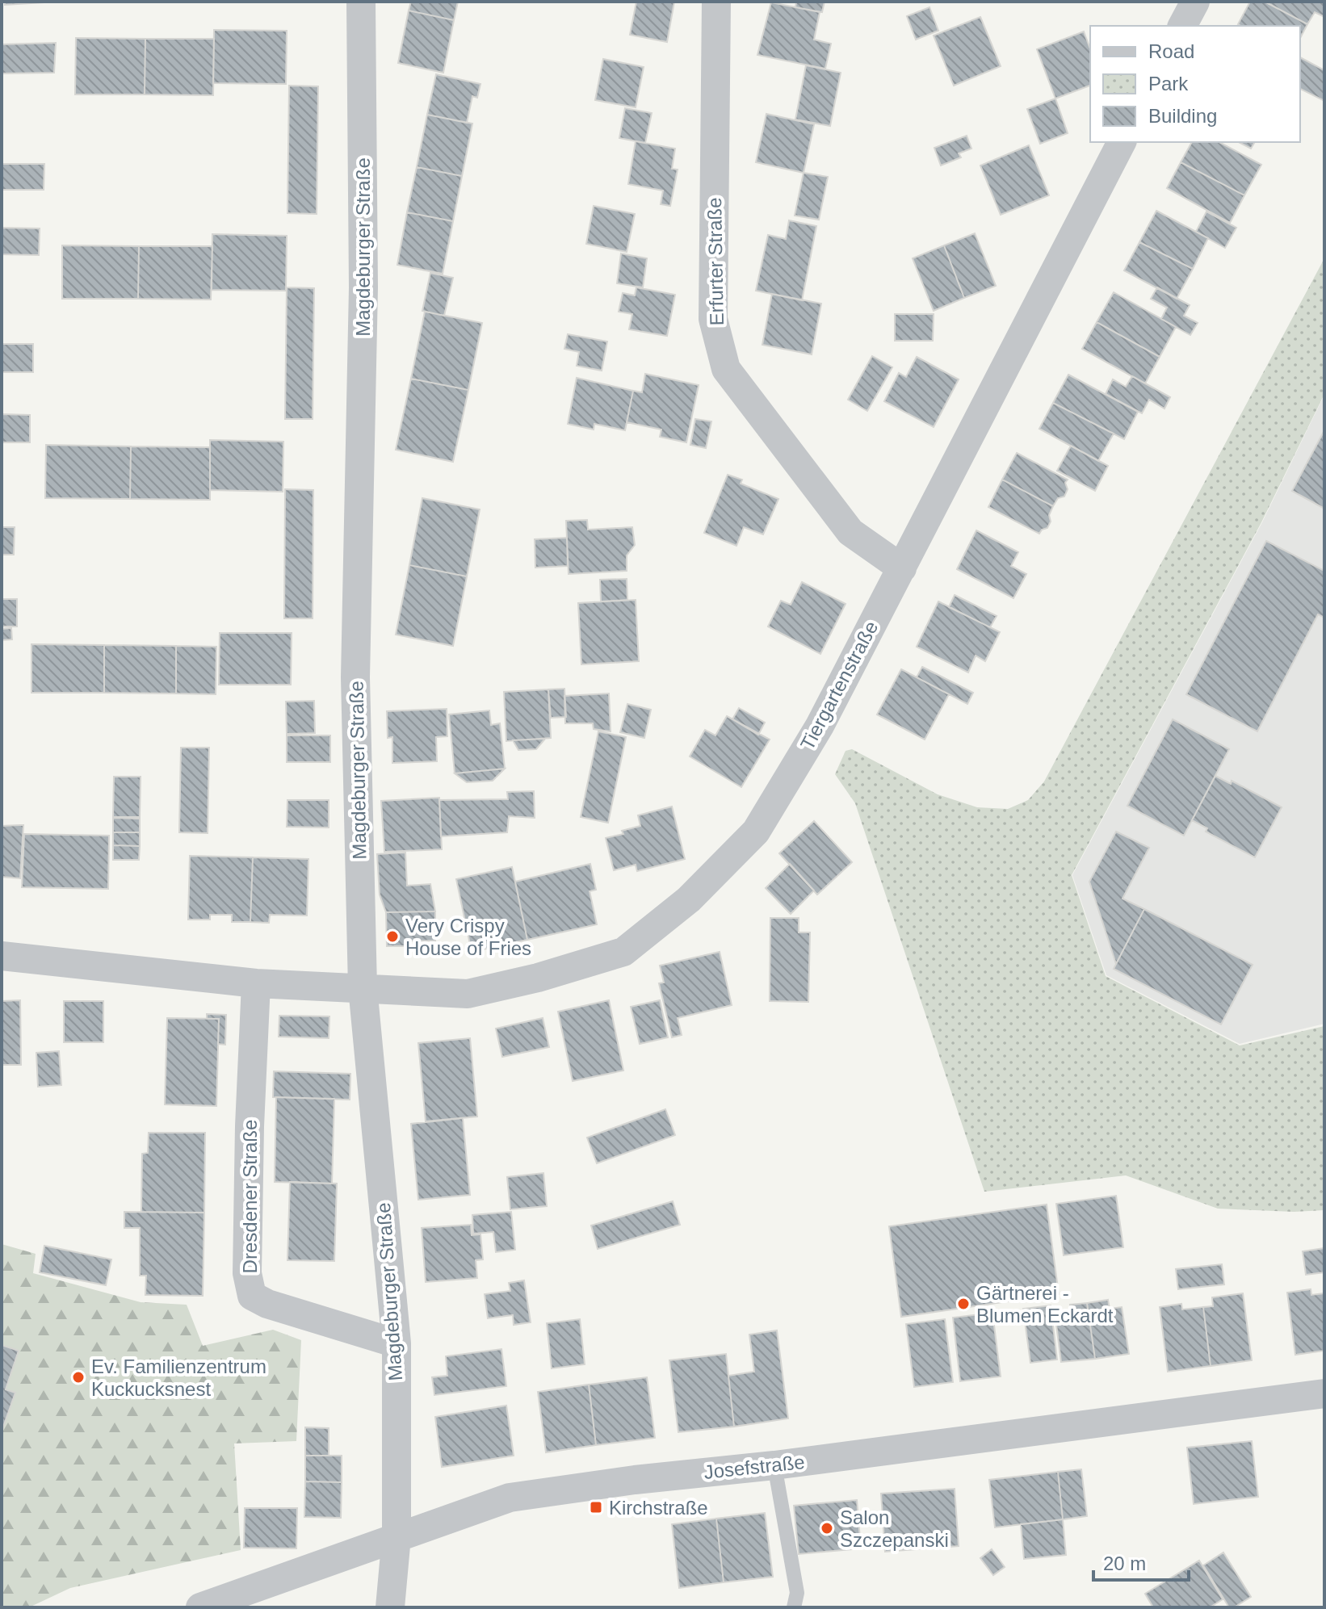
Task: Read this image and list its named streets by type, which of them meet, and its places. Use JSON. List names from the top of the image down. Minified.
{"streets":{"street":["Magdeburger Straße","Erfurter Straße","Tiergartenstraße","Dresdener Straße","Josefstraße"]},"crossings":[["Magdeburger Straße","Tiergartenstraße"],["Magdeburger Straße","Dresdener Straße"],["Magdeburger Straße","Josefstraße"],["Erfurter Straße","Tiergartenstraße"]],"places":{"other":["Very Crispy House of Fries","Gärtnerei - Blumen Eckardt","Ev. Familienzentrum Kuckucksnest","Salon Szczepanski"],"transit":["Kirchstraße"]},"legend":["Road","Park","Building"],"scale_bar":"20 m"}
